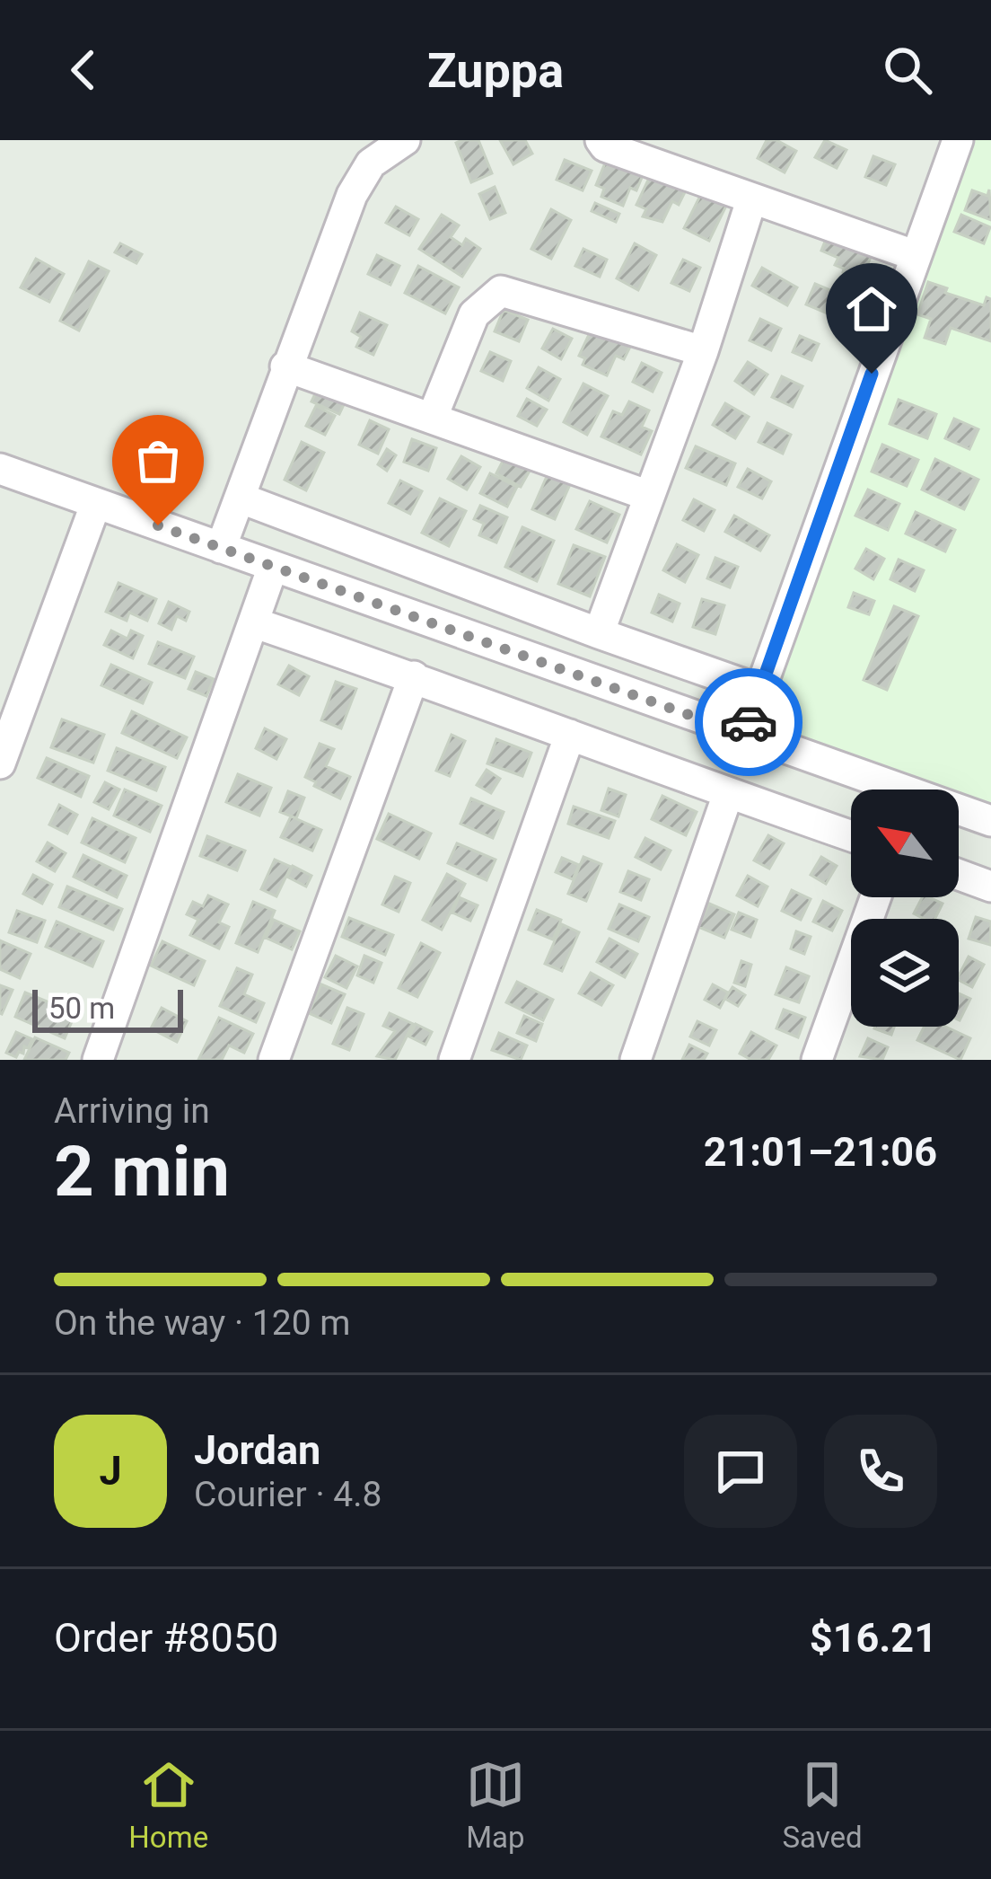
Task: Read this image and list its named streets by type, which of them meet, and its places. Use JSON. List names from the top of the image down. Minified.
{"scale_bar":"50 m","north":"top left","page":{"header":"Zuppa","scale":"50 m","heading":["2 min","Arriving in","21:01–21:06"],"panel":["Jordan","Courier · 4.8","Order #8050","$16.21"],"bar":"On the way · 120 m","round":"J","tabs":["Home","Map","Saved"]}}
